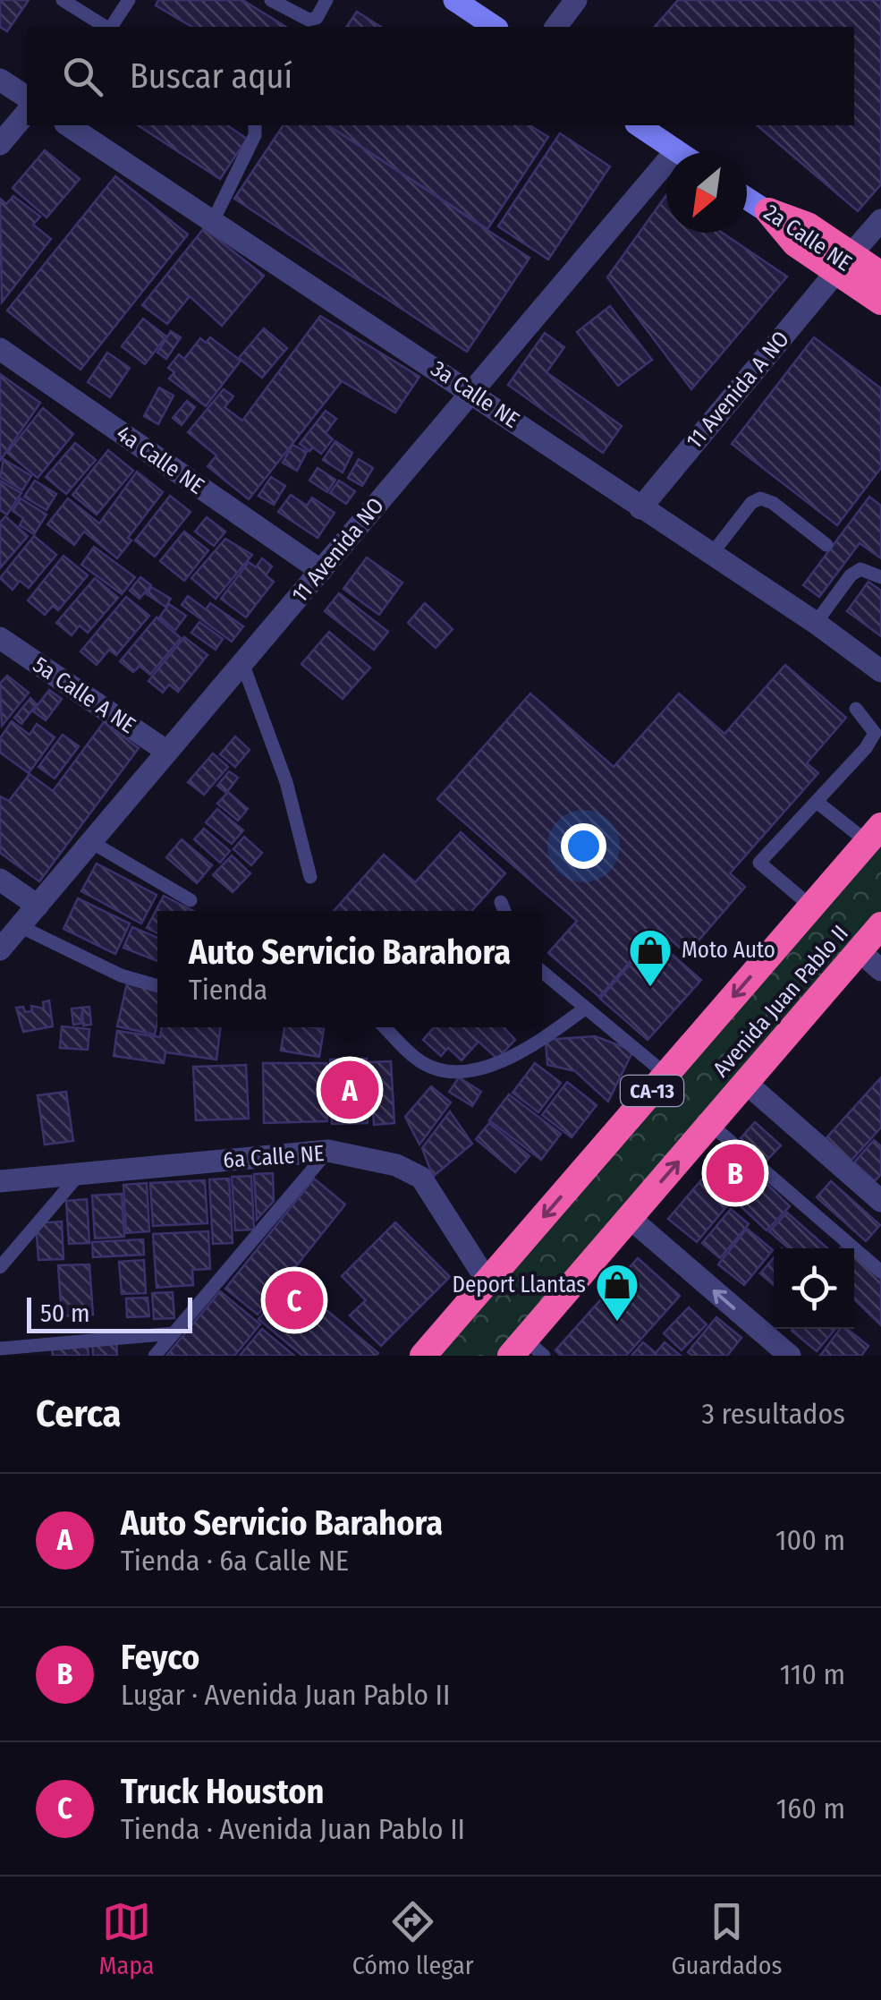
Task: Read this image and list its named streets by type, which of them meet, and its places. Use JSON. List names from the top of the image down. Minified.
{"streets":{"highway":["Avenida Juan Pablo II","CA-13"],"main road":["2a Calle NE"],"street":["11 Avenida A NO","3a Calle NE","4a Calle NE","11 Avenida NO","5a Calle A NE","6a Calle NE"]},"crossings":[["11 Avenida A NO","3a Calle NE"],["3a Calle NE","11 Avenida NO"],["4a Calle NE","11 Avenida NO"],["11 Avenida NO","5a Calle A NE"],["Avenida Juan Pablo II","6a Calle NE"]],"places":{"shop":["Moto Auto","Deport Llantas"]},"scale_bar":"50 m","north":"bottom left","page":{"search":"Buscar aquí","popup":["Auto Servicio Barahora","Tienda"],"pins":["A","B","C"],"scale":"50 m","heading":["Cerca","3 resultados"],"list":[{"mark":"A","name":"Auto Servicio Barahora","note":"Tienda · 6a Calle NE","value":"100 m"},{"mark":"B","name":"Feyco","note":"Lugar · Avenida Juan Pablo II","value":"110 m"},{"mark":"C","name":"Truck Houston","note":"Tienda · Avenida Juan Pablo II","value":"160 m"}],"nav":["Mapa","Cómo llegar","Guardados"]}}
